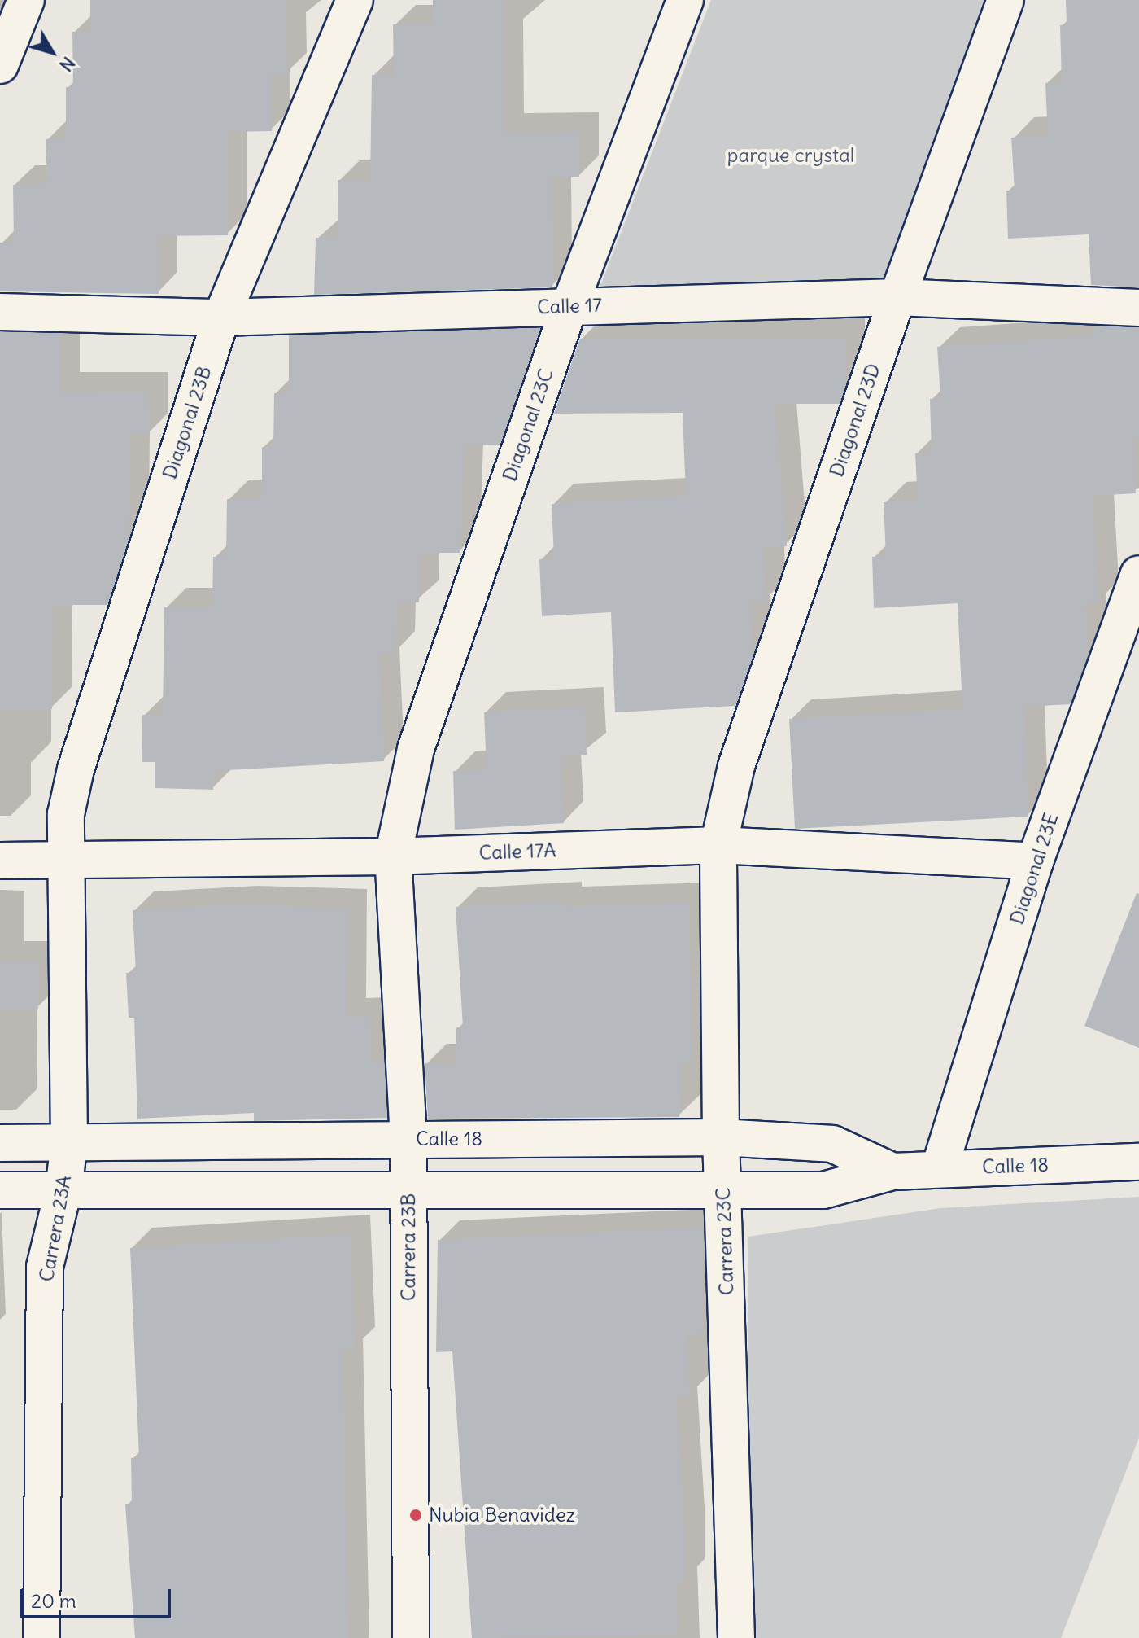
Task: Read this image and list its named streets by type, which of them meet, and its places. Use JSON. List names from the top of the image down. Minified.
{"streets":{"street":["Calle 17","Diagonal 23D","Diagonal 23B","Diagonal 23C","Calle 17A","Diagonal 23E","Calle 18","Carrera 23A","Carrera 23C","Carrera 23B"]},"crossings":[["Calle 17","Diagonal 23D"],["Calle 17","Diagonal 23B"],["Calle 17","Diagonal 23C"],["Diagonal 23D","Calle 17A"],["Diagonal 23D","Carrera 23C"],["Diagonal 23B","Calle 17A"],["Diagonal 23B","Carrera 23A"],["Diagonal 23C","Calle 17A"],["Diagonal 23C","Carrera 23B"],["Calle 17A","Diagonal 23E"],["Calle 17A","Carrera 23A"],["Calle 17A","Carrera 23C"],["Calle 17A","Carrera 23B"],["Diagonal 23E","Calle 18"],["Calle 18","Carrera 23A"],["Calle 18","Carrera 23C"],["Calle 18","Carrera 23B"]],"parks":["parque crystal"],"places":["Nubia Benavidez"],"scale_bar":"20 m","north":"bottom right"}
